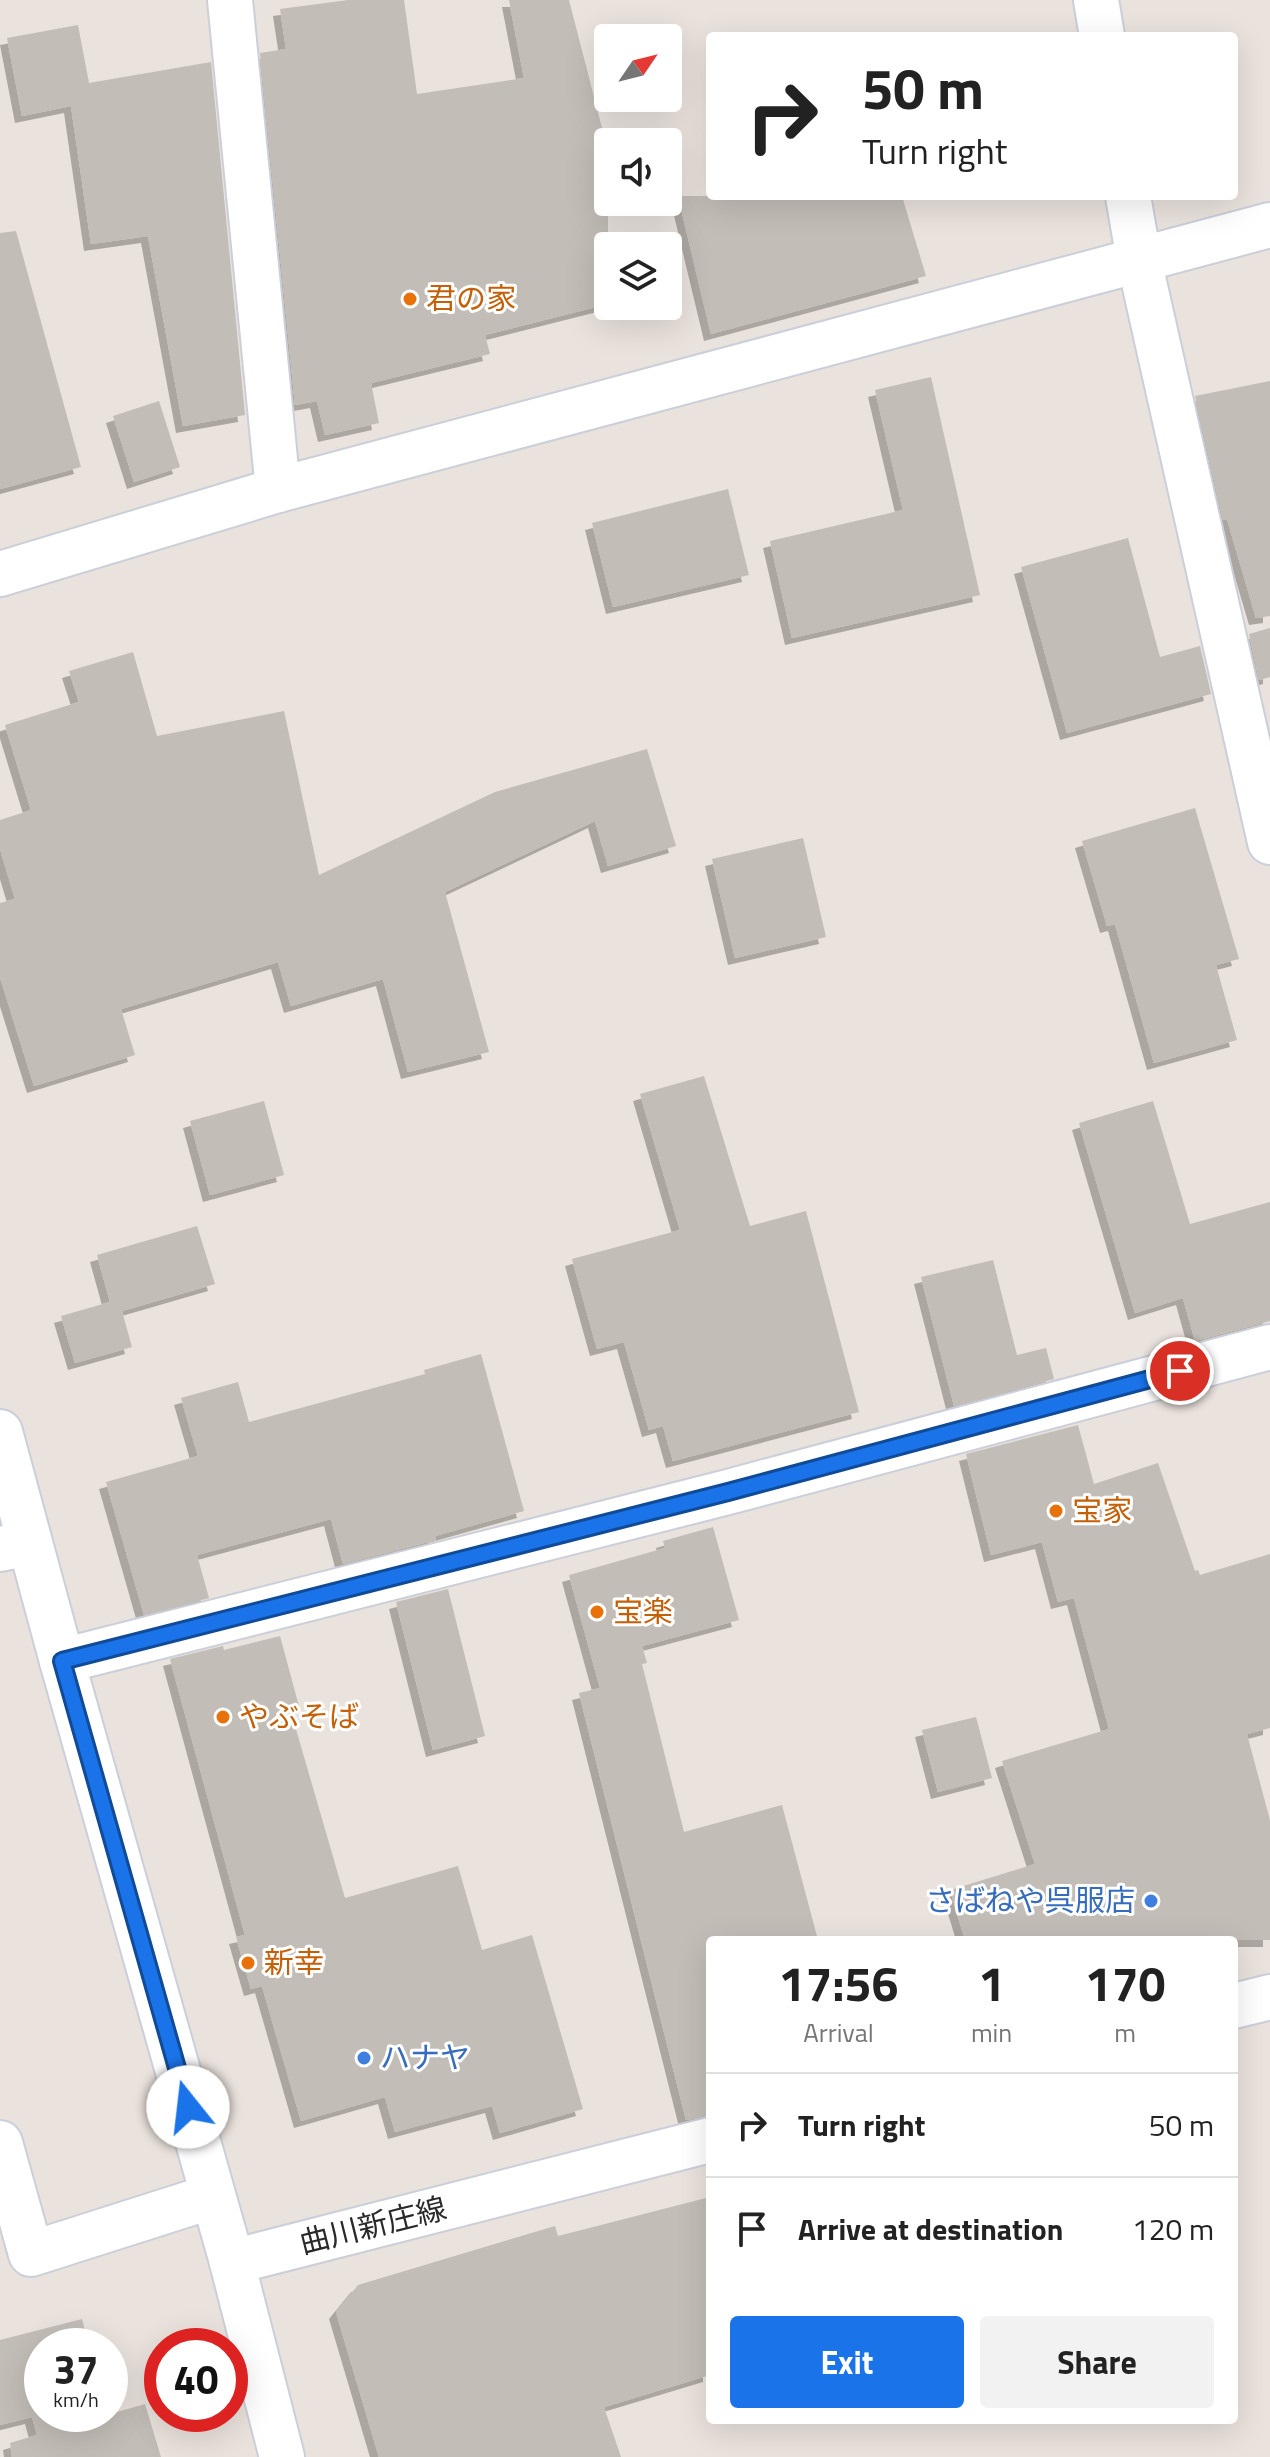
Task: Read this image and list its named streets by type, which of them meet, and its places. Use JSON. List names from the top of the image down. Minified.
{"streets":{"street":["曲川新庄線"]},"places":["君の家","宝家","宝楽","やぶそば","さばねや呉服店","新幸","ハナヤ"],"north":"top right","page":{"turn":["50 m","Turn right"],"eta":["17:56","Arrival","1","min","170","m"],"list":[{"name":"Turn right","value":"50 m"},{"name":"Arrive at destination","value":"120 m"}],"buttons":["Exit","Share"],"speed":"37 km/h","limit":"40"}}
